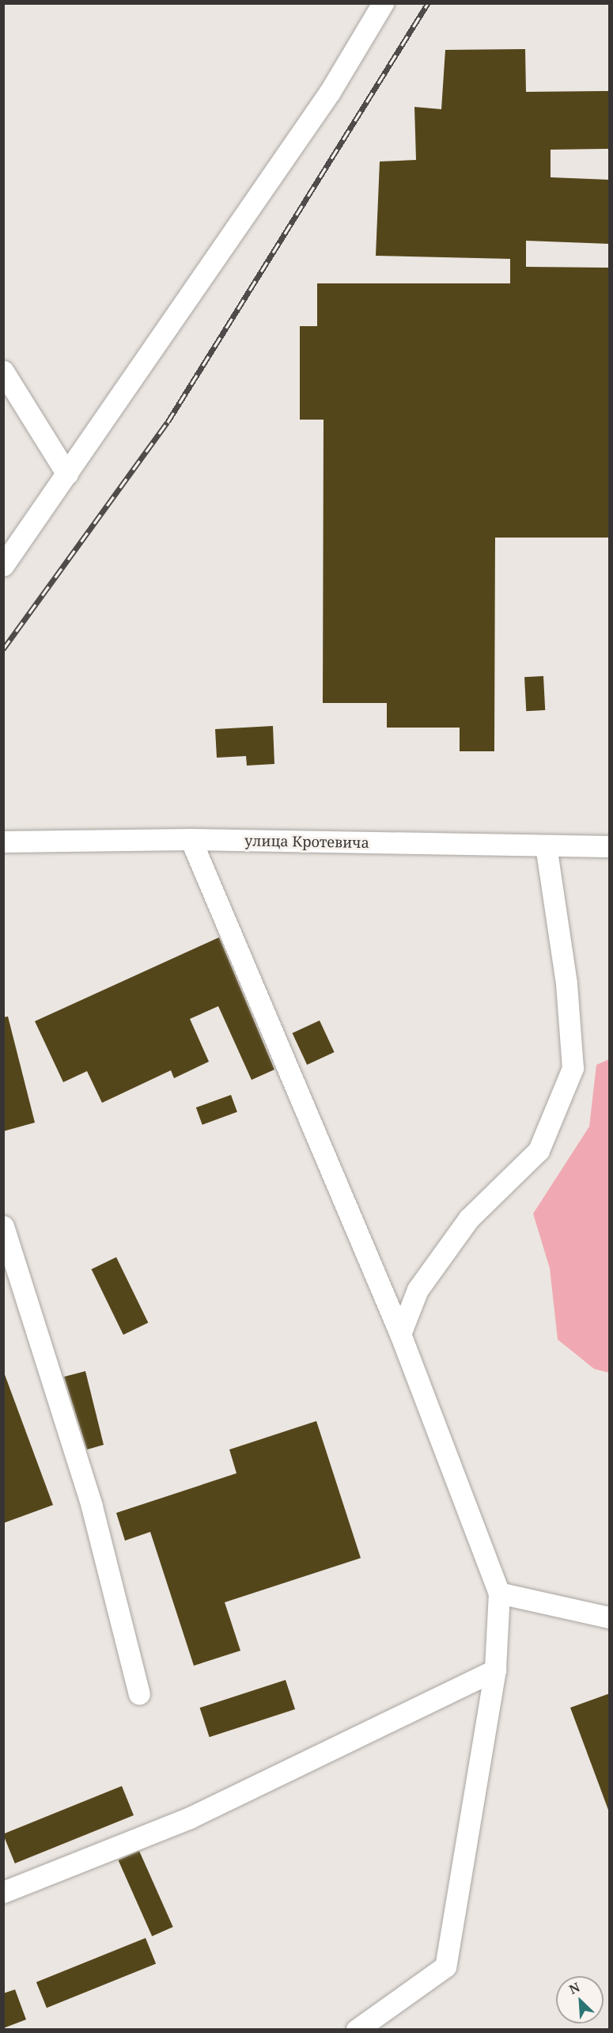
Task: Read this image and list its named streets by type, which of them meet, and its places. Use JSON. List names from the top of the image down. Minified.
{"streets":{"street":["улица Кротевича"]},"north":"top left"}
